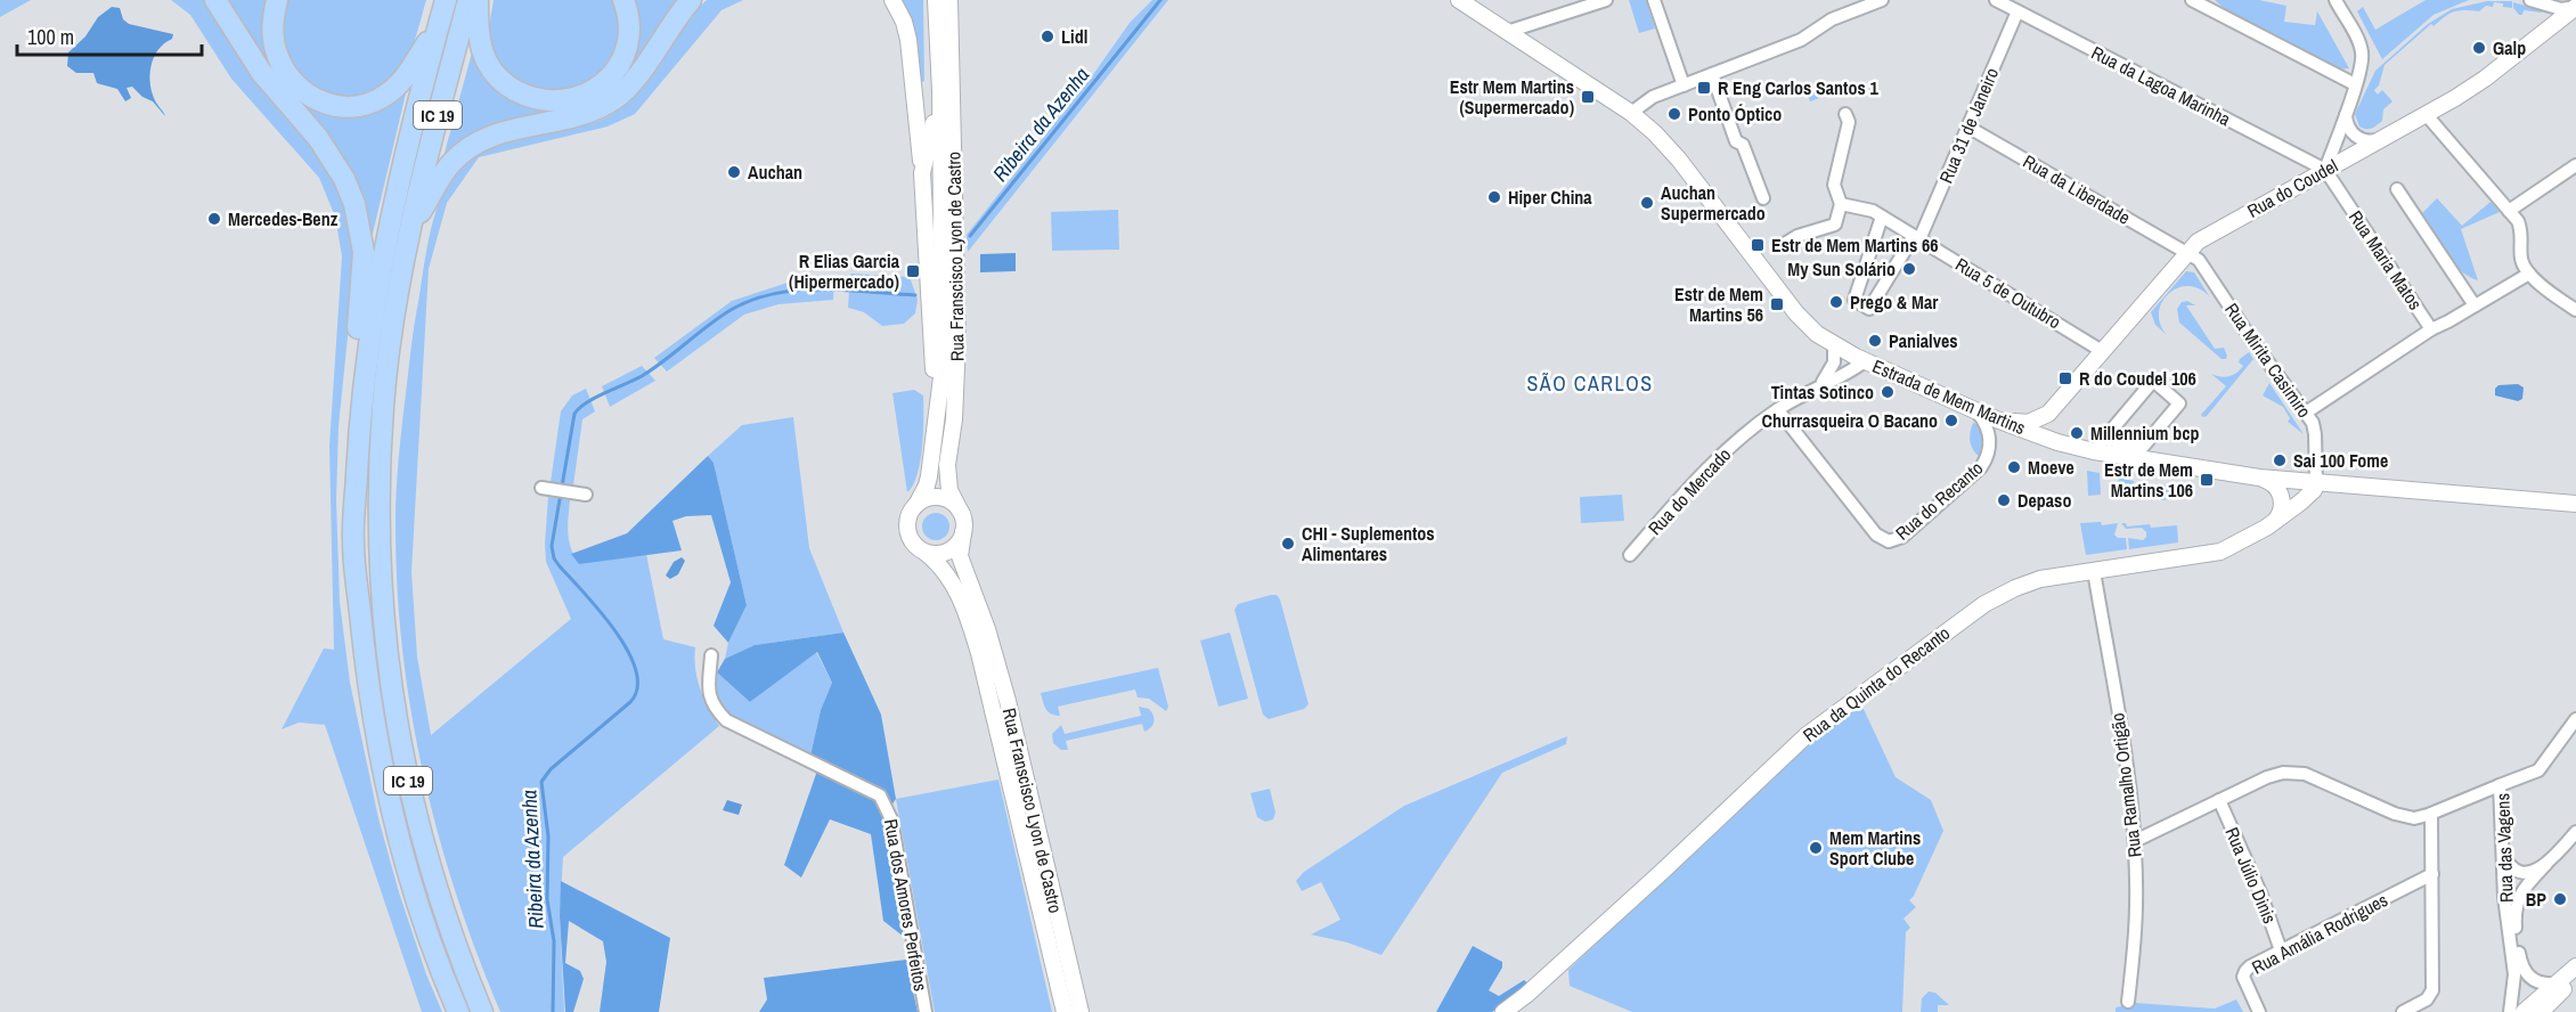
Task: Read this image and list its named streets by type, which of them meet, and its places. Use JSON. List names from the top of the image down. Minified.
{"streets":{"highway":["IC 19"],"street":["Rua da Lagoa Marinha","Rua 31 de Janeiro","Rua do Coudel","Rua da Liberdade","Rua Franscisco Lyon de Castro","Rua Maria Matos","Rua 5 de Outubro","Rua Mirita Casimiro","Estrada de Mem Martins","Rua do Mercado","Rua do Recanto","Rua da Quinta do Recanto","Rua Ramalho Ortigão","Rua das Vagens","Rua Júlio Dinis","Rua dos Amores Perfeitos","Rua Amália Rodrigues"]},"crossings":[["Rua da Lagoa Marinha","Rua 31 de Janeiro"],["Rua da Lagoa Marinha","Rua do Coudel"],["Rua da Lagoa Marinha","Rua Maria Matos"],["Rua 31 de Janeiro","Rua da Liberdade"],["Rua 31 de Janeiro","Rua 5 de Outubro"],["Rua do Coudel","Rua da Liberdade"],["Rua do Coudel","Rua Maria Matos"],["Rua do Coudel","Rua 5 de Outubro"],["Rua do Coudel","Rua Mirita Casimiro"],["Rua da Liberdade","Rua Mirita Casimiro"],["Rua Maria Matos","Rua Mirita Casimiro"],["Rua Mirita Casimiro","Estrada de Mem Martins"],["Rua Mirita Casimiro","Rua da Quinta do Recanto"],["Estrada de Mem Martins","Rua do Mercado"],["Estrada de Mem Martins","Rua do Recanto"],["Estrada de Mem Martins","Rua da Quinta do Recanto"],["Rua do Mercado","Rua do Recanto"],["Rua da Quinta do Recanto","Rua Ramalho Ortigão"],["Rua Júlio Dinis","Rua Amália Rodrigues"]],"districts":["SÃO CARLOS"],"water":["Ribeira da Azenha"],"places":{"other":["Lidl","Galp","Ponto Óptico","Auchan","Hiper China","Auchan Supermercado","Mercedes-Benz","My Sun Solário","Prego & Mar","Panialves","Tintas Sotinco","Churrasqueira O Bacano","Millennium bcp","Sai 100 Fome","Moeve","Depaso","CHI - Suplementos Alimentares","Mem Martins Sport Clube","BP"],"transit":["R Eng Carlos Santos 1","Estr Mem Martins (Supermercado)","Estr de Mem Martins 66","R Elias Garcia (Hipermercado)","Estr de Mem Martins 56","R do Coudel 106","Estr de Mem Martins 106"]},"scale_bar":"100 m"}
